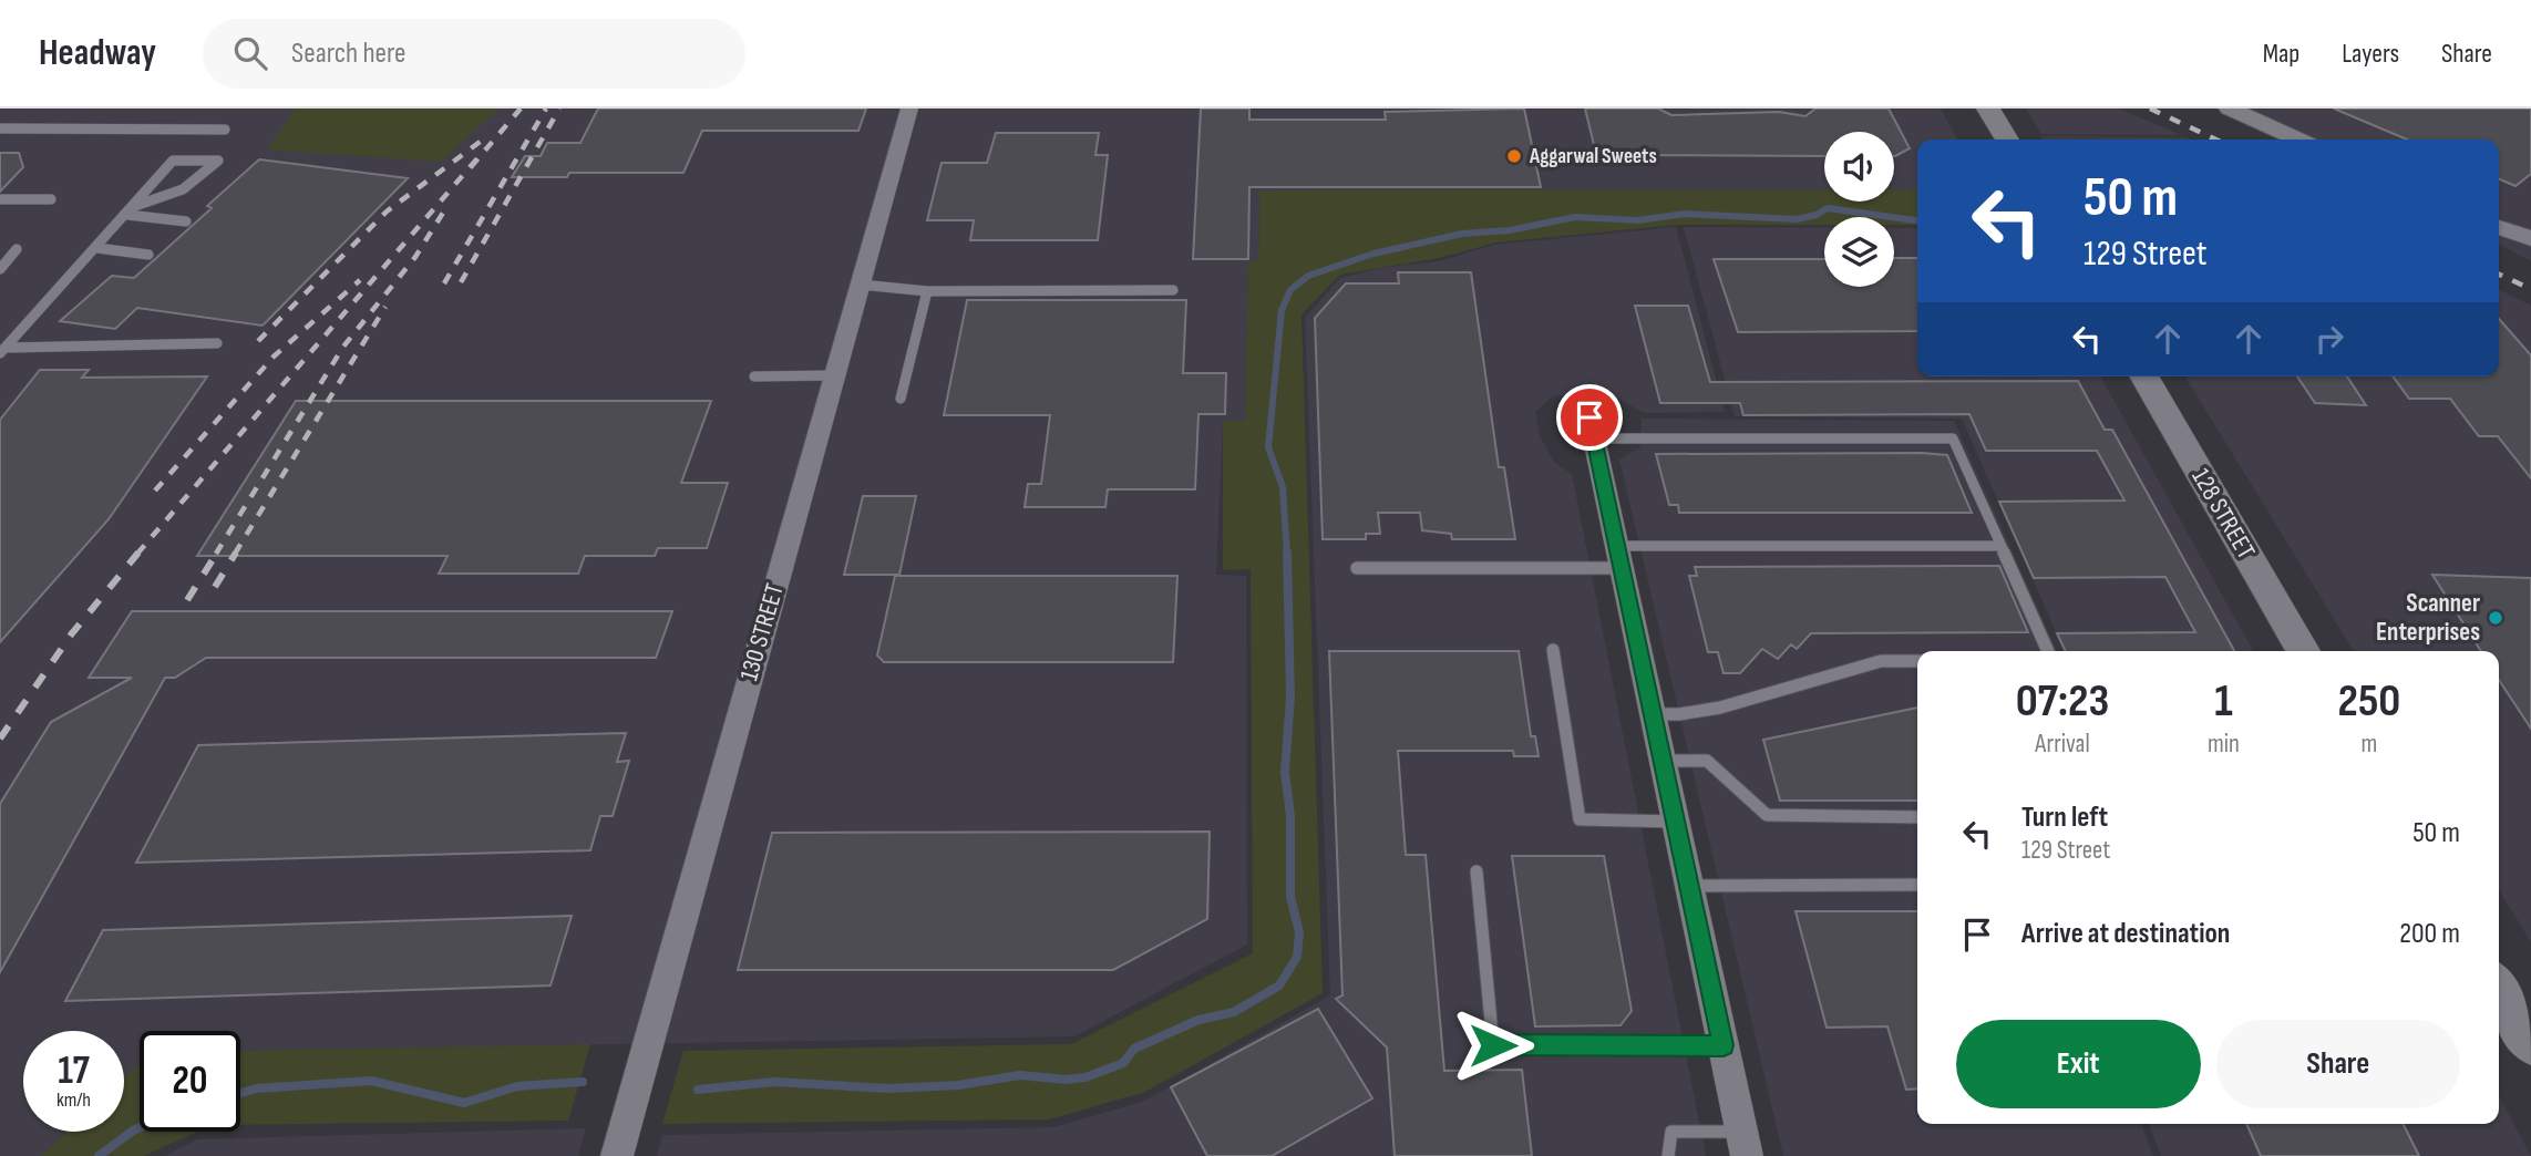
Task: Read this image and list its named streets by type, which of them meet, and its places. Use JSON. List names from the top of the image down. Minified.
{"streets":{"main road":["128 STREET"],"street":["130 STREET"]},"places":["Aggarwal Sweets","Scanner Enterprises"],"page":{"header":"Headway","search":"Search here","nav":["Map","Layers","Share"],"turn":["50 m","129 Street"],"eta":["07:23","Arrival","1","min","250","m"],"list":[{"name":"Turn left","note":"129 Street","value":"50 m"},{"name":"Arrive at destination","value":"200 m"}],"buttons":["Exit","Share"],"speed":"17 km/h","limit":"20"}}
